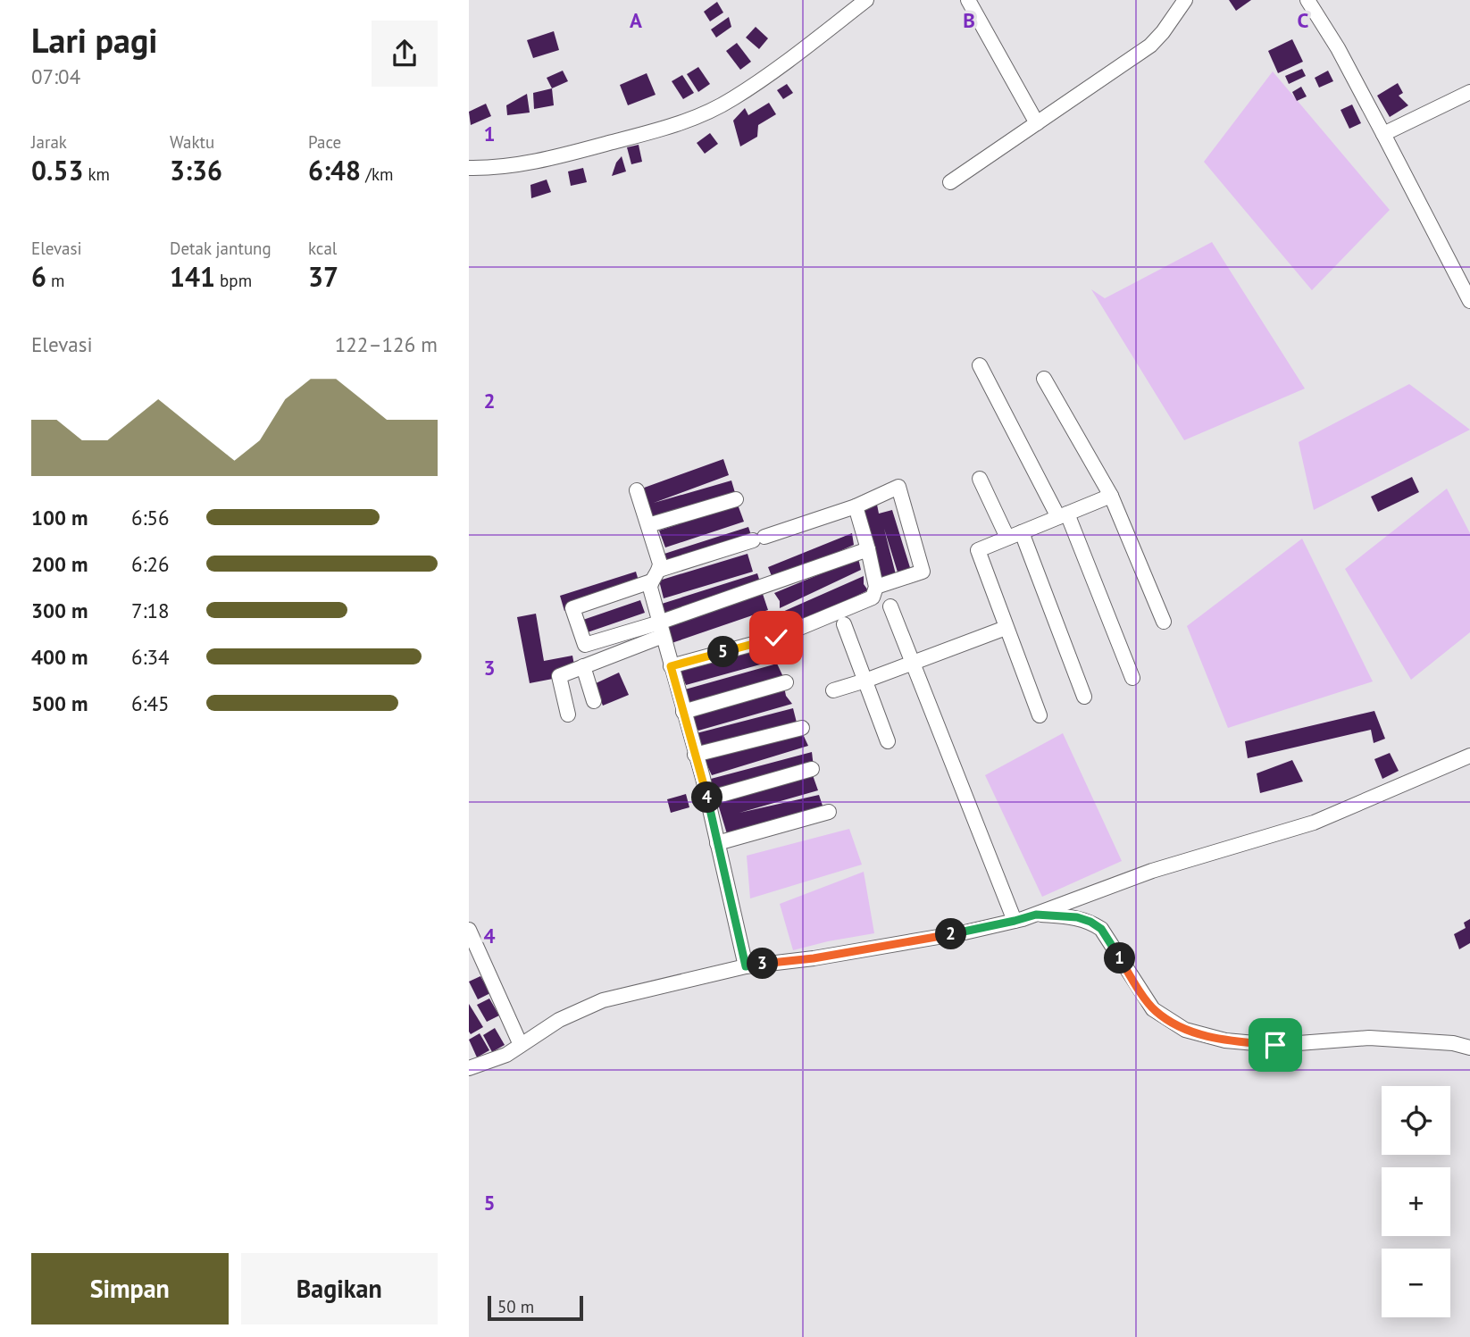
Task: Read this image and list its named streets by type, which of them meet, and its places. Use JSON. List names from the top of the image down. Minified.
{"scale_bar":"50 m","page":{"heading":["Lari pagi","07:04"],"stats":[["Jarak","0.53 km"],["Waktu","3:36"],["Pace","6:48 /km"],["Elevasi","6 m"],["Detak jantung","141 bpm"],["kcal","37"]],"chart":["Elevasi","122–126 m"],"list":[{"name":"100 m","note":"6:56"},{"name":"200 m","note":"6:26"},{"name":"300 m","note":"7:18"},{"name":"400 m","note":"6:34"},{"name":"500 m","note":"6:45"}],"pins":["5","4","2","1","3"],"map_buttons":["+","−"],"buttons":["Simpan","Bagikan"],"scale":"50 m"},"grid":{"columns":["A","B","C"],"rows":["1","2","3","4","5"]}}
